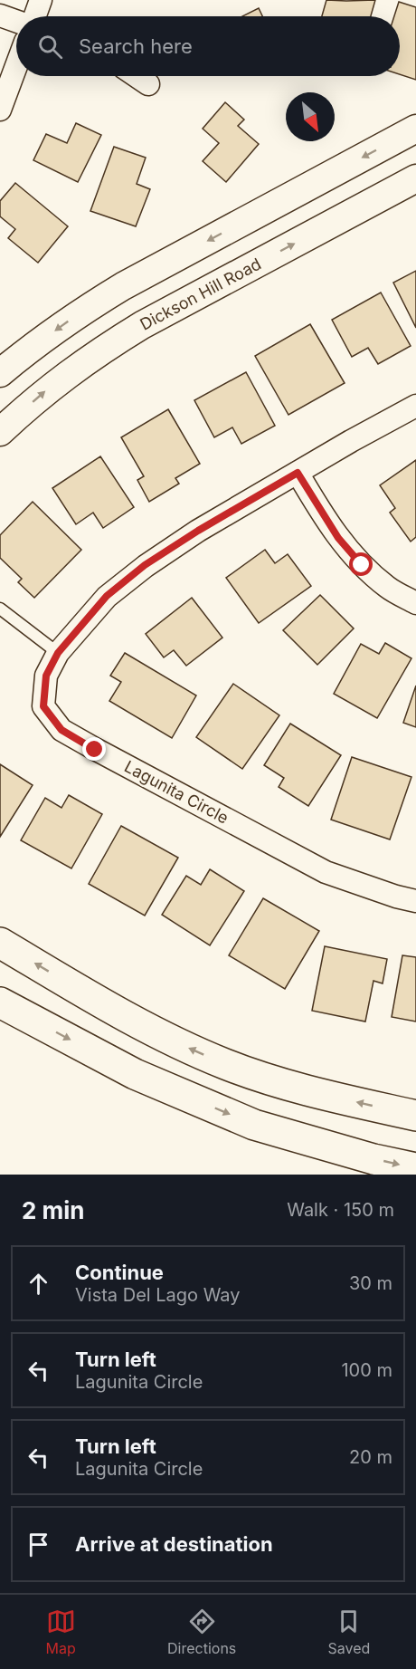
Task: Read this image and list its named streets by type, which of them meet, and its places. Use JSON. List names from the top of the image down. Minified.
{"streets":{"street":["Dickson Hill Road","Lagunita Circle"]},"north":"bottom right","page":{"search":"Search here","heading":["2 min","Walk · 150 m"],"list":[["Continue","Vista Del Lago Way","30 m"],["Turn left","Lagunita Circle","100 m"],["Turn left","Lagunita Circle","20 m"],"Arrive at destination"],"nav":["Map","Directions","Saved"]}}
